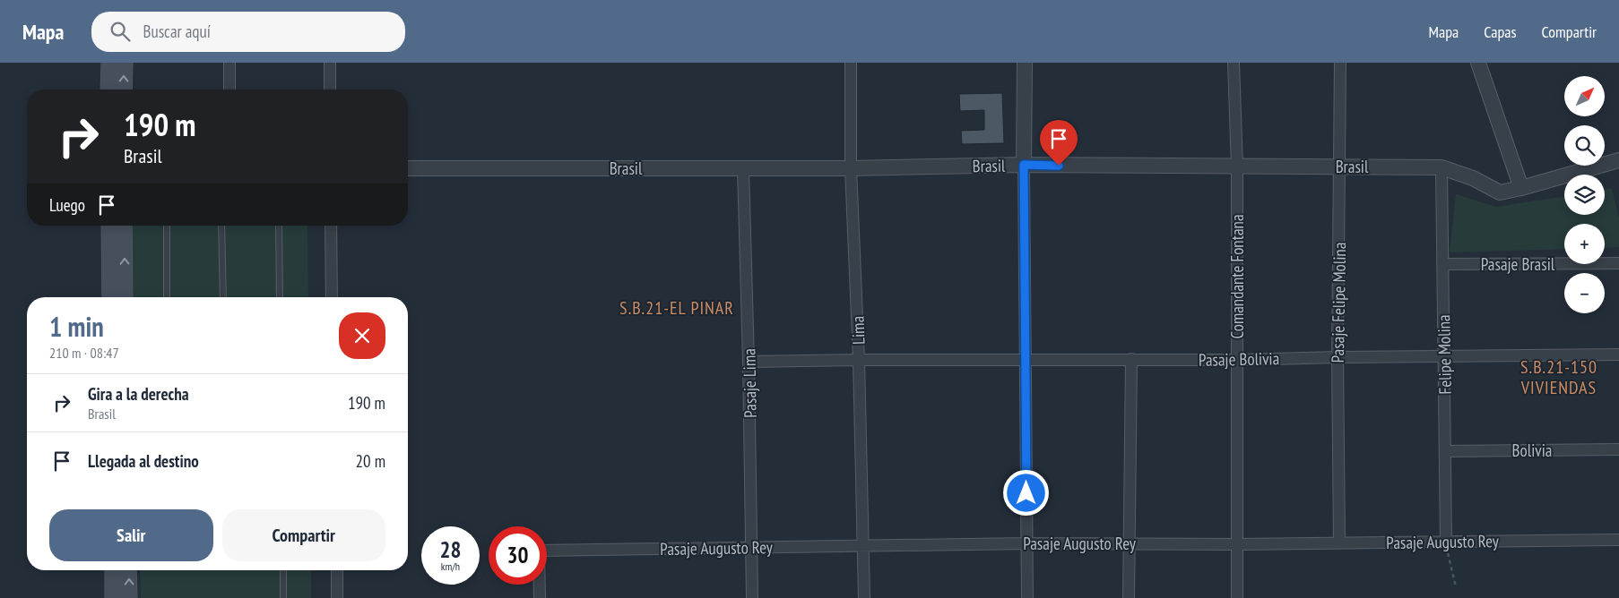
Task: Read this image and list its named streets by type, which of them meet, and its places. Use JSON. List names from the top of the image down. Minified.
{"streets":{"street":["Brasil","Pasaje Brasil","Comandante Fontana","Pasaje Felipe Molina","Lima","Felipe Molina","Pasaje Bolivia","Pasaje Lima","Bolivia","Pasaje Augusto Rey"]},"crossings":[["Brasil","Comandante Fontana"],["Brasil","Pasaje Felipe Molina"],["Brasil","Lima"],["Brasil","Felipe Molina"],["Brasil","Pasaje Lima"],["Pasaje Brasil","Felipe Molina"],["Comandante Fontana","Pasaje Bolivia"],["Comandante Fontana","Pasaje Augusto Rey"],["Pasaje Felipe Molina","Pasaje Bolivia"],["Pasaje Felipe Molina","Pasaje Augusto Rey"],["Lima","Pasaje Bolivia"],["Lima","Pasaje Augusto Rey"],["Felipe Molina","Pasaje Bolivia"],["Felipe Molina","Bolivia"],["Felipe Molina","Pasaje Augusto Rey"],["Pasaje Bolivia","Pasaje Lima"],["Pasaje Lima","Pasaje Augusto Rey"]],"districts":["S.B.21-EL PINAR","S.B.21-150 VIVIENDAS"],"north":"top right","page":{"header":"Mapa","search":"Buscar aquí","nav":["Mapa","Capas","Compartir"],"map_buttons":["+","−"],"turn":["190 m","Brasil"],"then":"Luego","heading":["1 min","210 m · 08:47"],"list":[{"name":"Gira a la derecha","note":"Brasil","value":"190 m"},{"name":"Llegada al destino","value":"20 m"}],"buttons":["Salir","Compartir"],"speed":"28 km/h","limit":"30"}}
